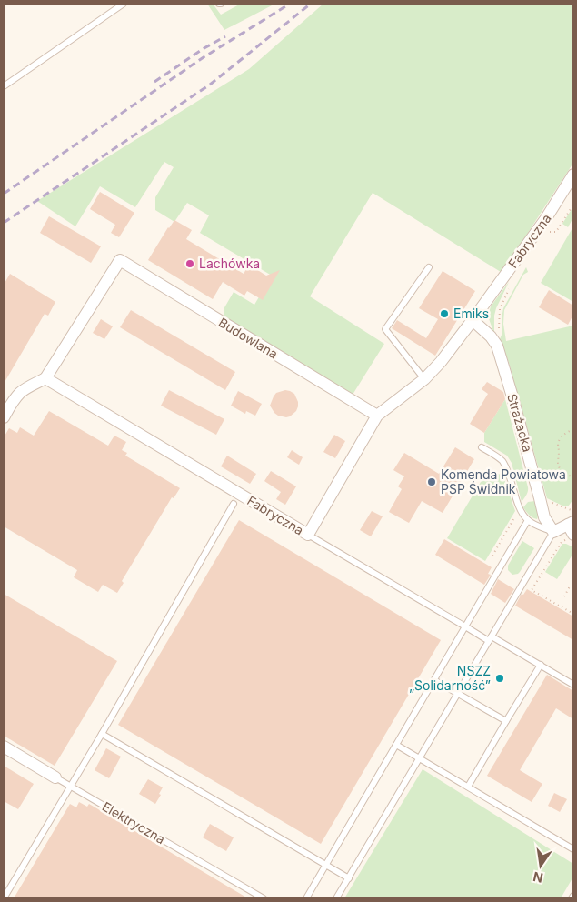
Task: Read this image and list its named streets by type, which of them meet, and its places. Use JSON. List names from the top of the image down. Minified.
{"streets":{"street":["Fabryczna","Budowlana","Strażacka","Elektryczna"]},"crossings":[["Fabryczna","Budowlana"],["Fabryczna","Strażacka"]],"places":["Lachówka","Emiks","Komenda Powiatowa PSP Świdnik","NSZZ „Solidarność”"],"north":"bottom"}
